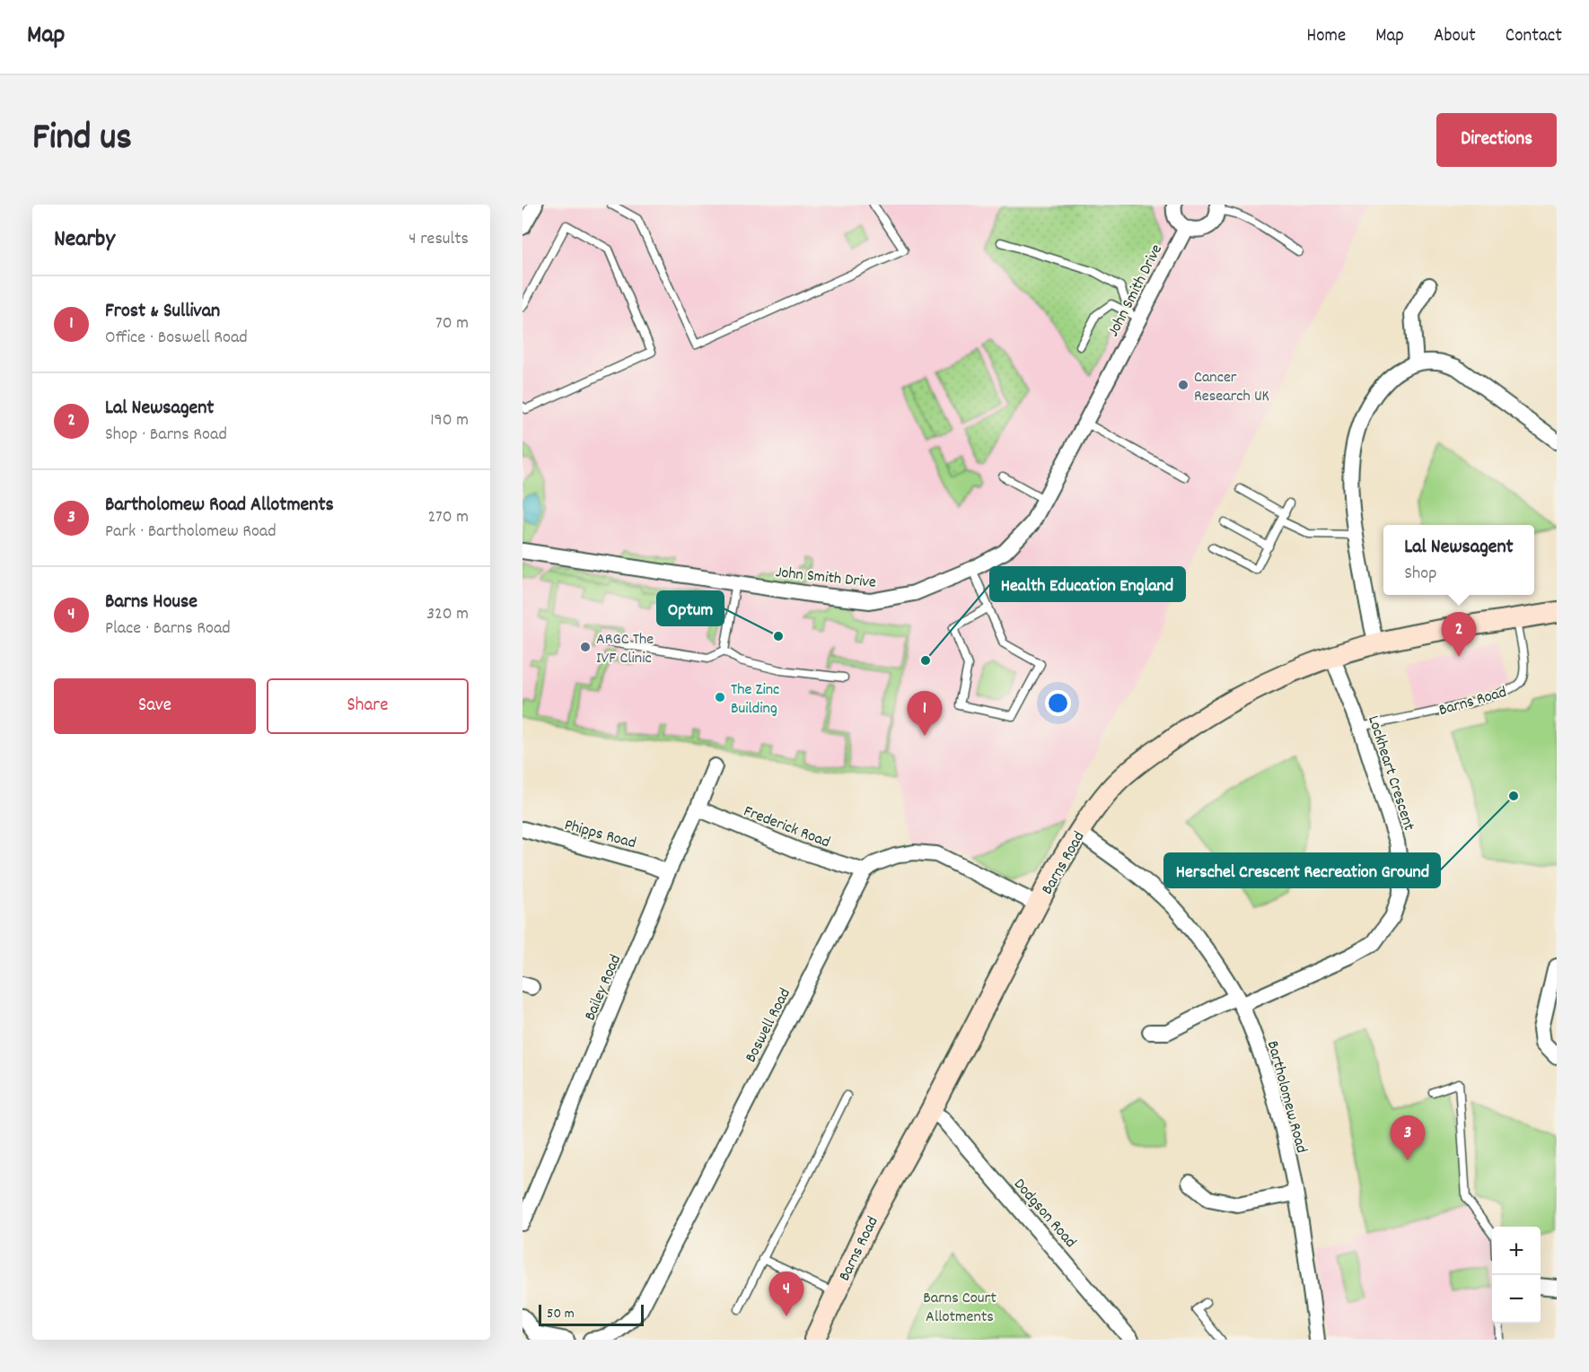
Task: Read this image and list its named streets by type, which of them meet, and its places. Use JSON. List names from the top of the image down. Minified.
{"streets":{"street":["John Smith Drive","Barns Road","Lockheart Crescent","Frederick Road","Phipps Road","Bailey Road","Boswell Road","Bartholomew Road","Dodgson Road"]},"crossings":[["Barns Road","Lockheart Crescent"],["Barns Road","Bartholomew Road"],["Barns Road","Dodgson Road"],["Lockheart Crescent","Bartholomew Road"],["Frederick Road","Bailey Road"],["Frederick Road","Boswell Road"],["Phipps Road","Bailey Road"]],"parks":["Barns Court Allotments"],"places":["Cancer Research UK","Optum","ARGC The IVF Clinic","Health Education England","The Zinc Building","Herschel Crescent Recreation Ground"],"scale_bar":"50 m","page":{"header":"Map","nav":["Home","Map","About","Contact"],"title":"Find us","buttons":["Directions",["Save","Share"]],"heading":["Nearby","4 results"],"list":[{"mark":"1","name":"Frost & Sullivan","note":"Office · Boswell Road","value":"70 m"},{"mark":"2","name":"Lal Newsagent","note":"Shop · Barns Road","value":"190 m"},{"mark":"3","name":"Bartholomew Road Allotments","note":"Park · Bartholomew Road","value":"270 m"},{"mark":"4","name":"Barns House","note":"Place · Barns Road","value":"320 m"}],"popup":["Lal Newsagent","Shop"],"pins":["2","1","3","4"],"map_buttons":["+","−"],"scale":"50 m"}}
